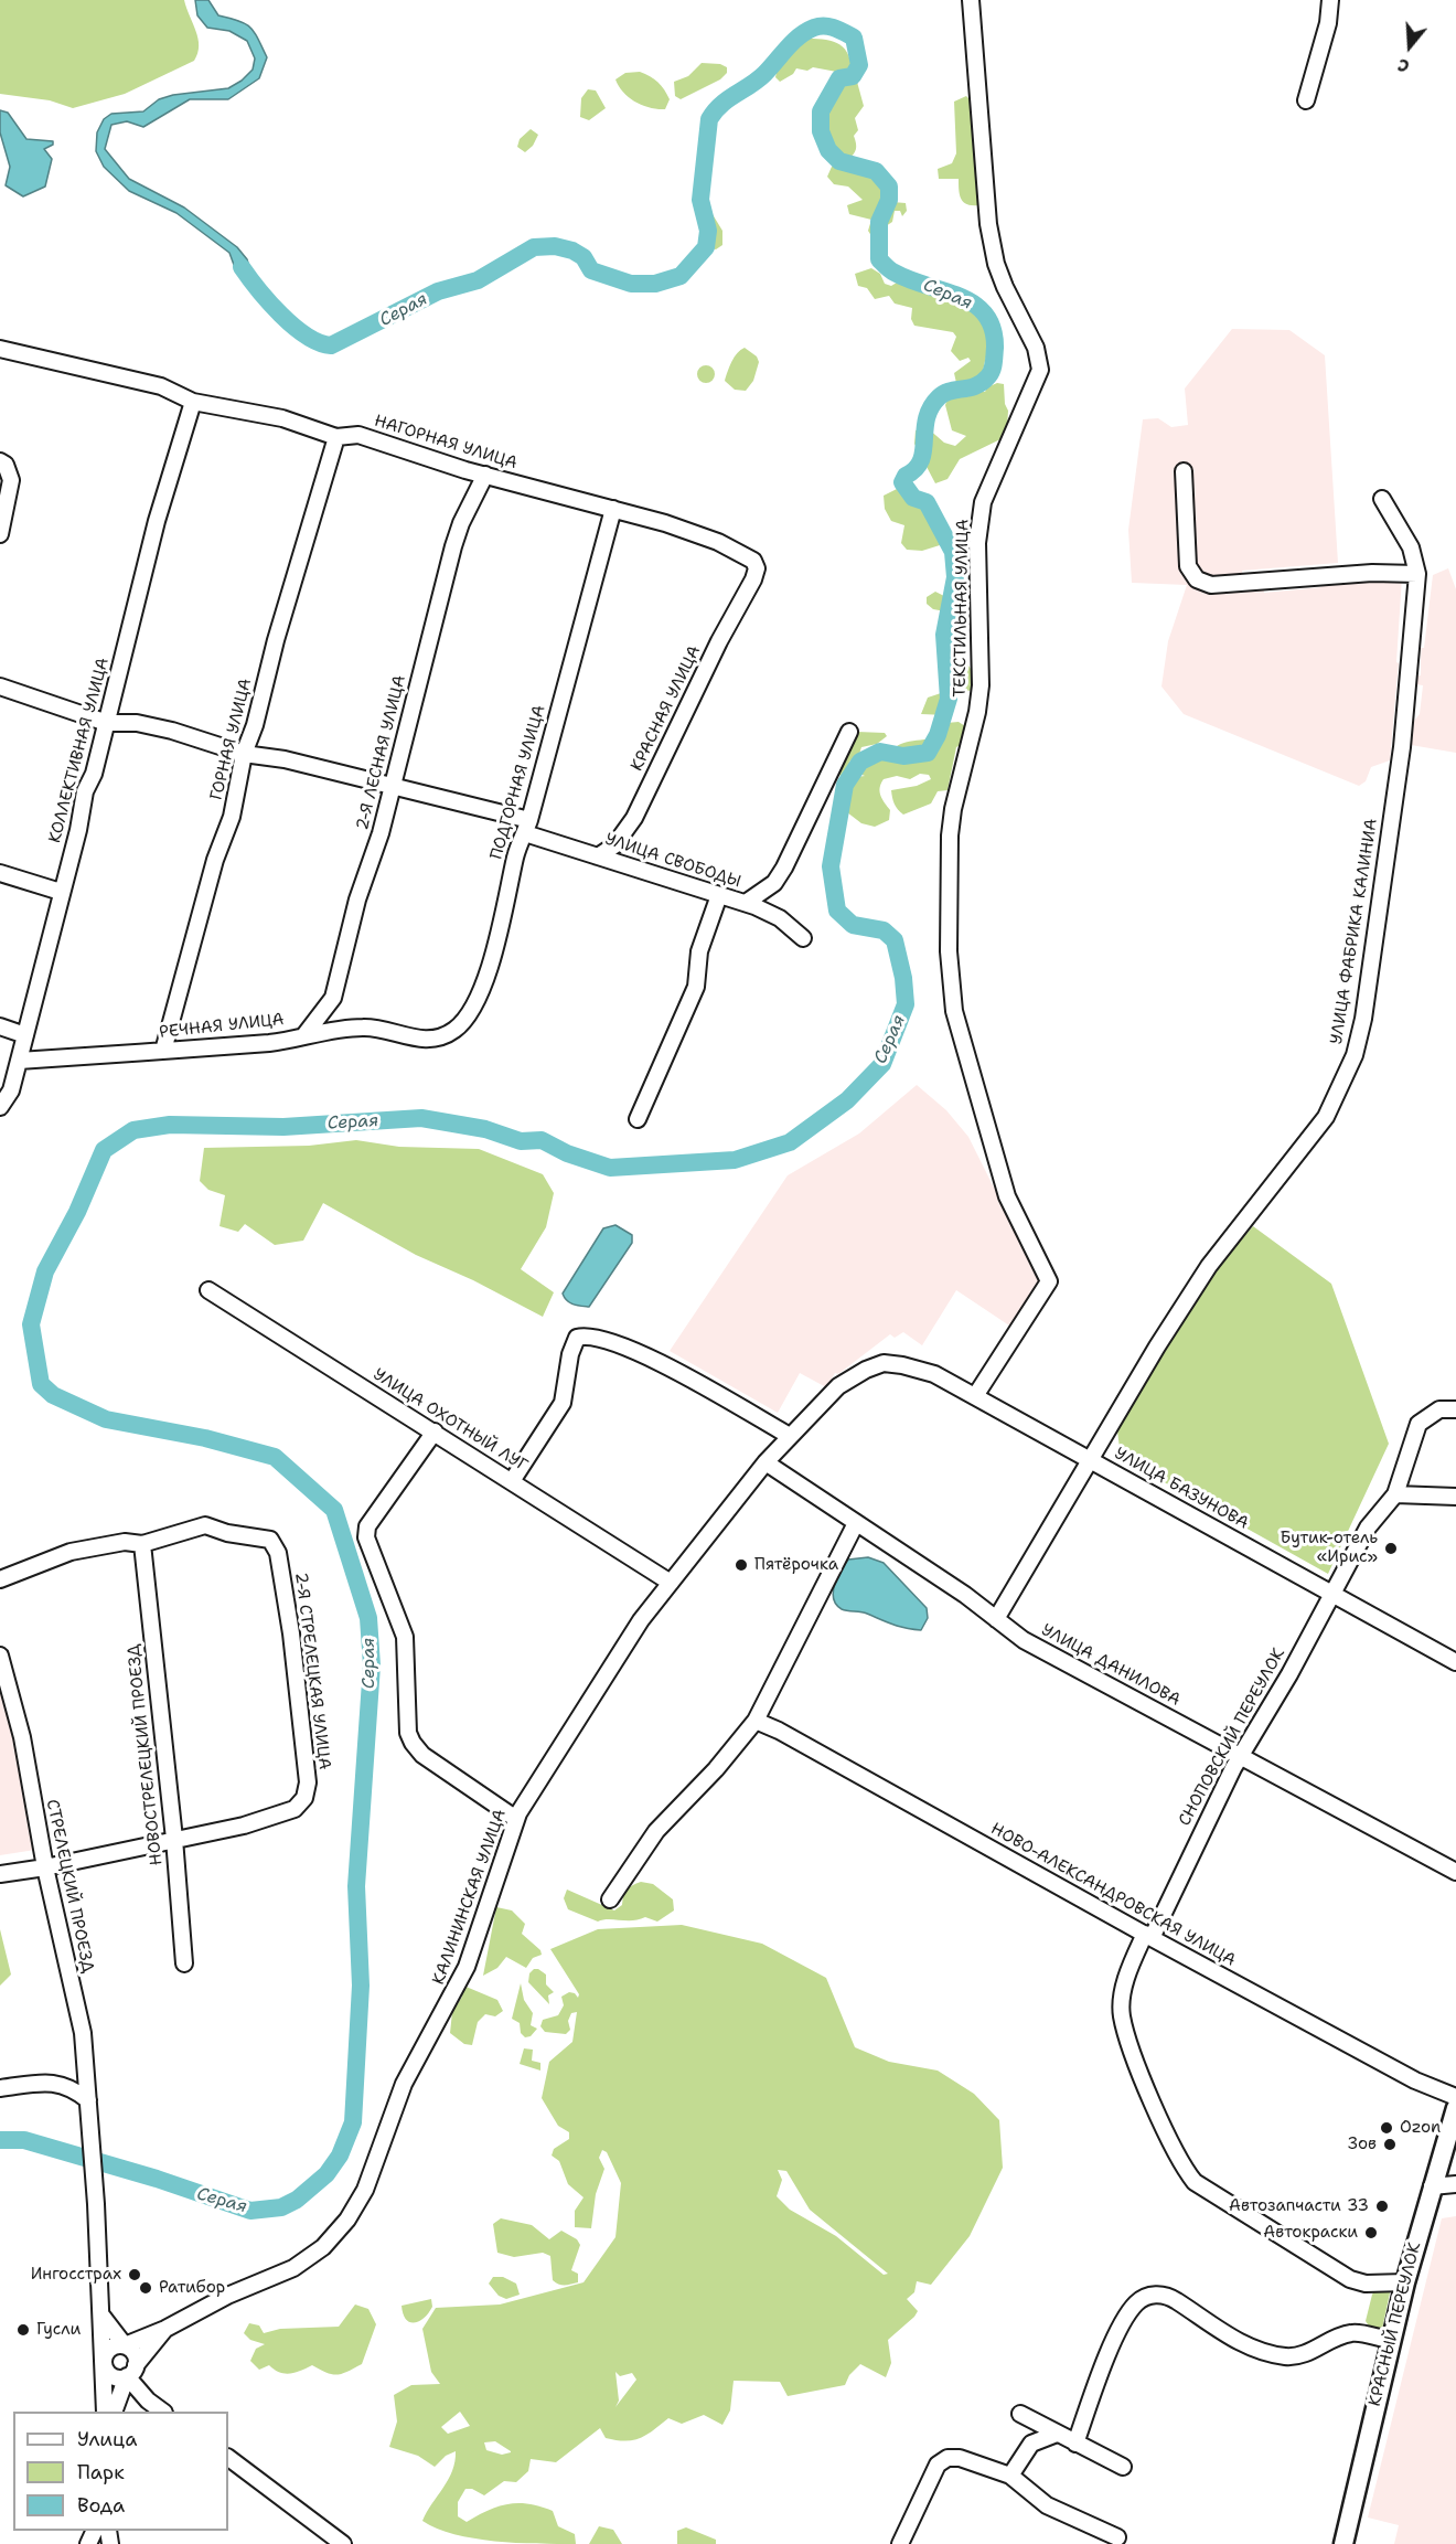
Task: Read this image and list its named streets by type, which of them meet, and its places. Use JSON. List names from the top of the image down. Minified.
{"streets":{"main road":["КРАСНЫЙ ПЕРЕУЛОК"],"street":["НАГОРНАЯ УЛИЦА","ТЕКСТИЛЬНАЯ УЛИЦА","КРАСНАЯ УЛИЦА","ГОРНАЯ УЛИЦА","КОЛЛЕКТИВНАЯ УЛИЦА","2-Я ЛЕСНАЯ УЛИЦА","ПОДГОРНАЯ УЛИЦА","УЛИЦА СВОБОДЫ","УЛИЦА ФАБРИКА КАЛИНИА","РЕЧНАЯ УЛИЦА","УЛИЦА ОХОТНЫЙ ЛУГ","УЛИЦА БАЗУНОВА","УЛИЦА ДАНИЛОВА","2-Я СТРЕЛЕЦКАЯ УЛИЦА","СНОПОВСКИЙ ПЕРЕУЛОК","НОВОСТРЕЛЕЦКИЙ ПРОЕЗД","СТРЕЛЕЦКИЙ ПРОЕЗД","НОВО-АЛЕКСАНДРОВСКАЯ УЛИЦА","КАЛИНИНСКАЯ УЛИЦА"]},"crossings":[["НАГОРНАЯ УЛИЦА","КРАСНАЯ УЛИЦА"],["НАГОРНАЯ УЛИЦА","ГОРНАЯ УЛИЦА"],["НАГОРНАЯ УЛИЦА","КОЛЛЕКТИВНАЯ УЛИЦА"],["НАГОРНАЯ УЛИЦА","2-Я ЛЕСНАЯ УЛИЦА"],["НАГОРНАЯ УЛИЦА","ПОДГОРНАЯ УЛИЦА"],["ТЕКСТИЛЬНАЯ УЛИЦА","УЛИЦА БАЗУНОВА"],["КРАСНАЯ УЛИЦА","УЛИЦА СВОБОДЫ"],["ГОРНАЯ УЛИЦА","УЛИЦА СВОБОДЫ"],["ГОРНАЯ УЛИЦА","РЕЧНАЯ УЛИЦА"],["КОЛЛЕКТИВНАЯ УЛИЦА","УЛИЦА СВОБОДЫ"],["КОЛЛЕКТИВНАЯ УЛИЦА","РЕЧНАЯ УЛИЦА"],["2-Я ЛЕСНАЯ УЛИЦА","УЛИЦА СВОБОДЫ"],["2-Я ЛЕСНАЯ УЛИЦА","РЕЧНАЯ УЛИЦА"],["ПОДГОРНАЯ УЛИЦА","УЛИЦА СВОБОДЫ"],["ПОДГОРНАЯ УЛИЦА","РЕЧНАЯ УЛИЦА"],["УЛИЦА ФАБРИКА КАЛИНИА","УЛИЦА БАЗУНОВА"],["УЛИЦА ФАБРИКА КАЛИНИА","УЛИЦА ДАНИЛОВА"],["УЛИЦА ОХОТНЫЙ ЛУГ","КАЛИНИНСКАЯ УЛИЦА"],["УЛИЦА БАЗУНОВА","СНОПОВСКИЙ ПЕРЕУЛОК"],["УЛИЦА БАЗУНОВА","КАЛИНИНСКАЯ УЛИЦА"],["УЛИЦА ДАНИЛОВА","СНОПОВСКИЙ ПЕРЕУЛОК"],["УЛИЦА ДАНИЛОВА","КАЛИНИНСКАЯ УЛИЦА"],["2-Я СТРЕЛЕЦКАЯ УЛИЦА","НОВОСТРЕЛЕЦКИЙ ПРОЕЗД"],["2-Я СТРЕЛЕЦКАЯ УЛИЦА","СТРЕЛЕЦКИЙ ПРОЕЗД"],["СНОПОВСКИЙ ПЕРЕУЛОК","НОВО-АЛЕКСАНДРОВСКАЯ УЛИЦА"],["СНОПОВСКИЙ ПЕРЕУЛОК","КРАСНЫЙ ПЕРЕУЛОК"],["СТРЕЛЕЦКИЙ ПРОЕЗД","КАЛИНИНСКАЯ УЛИЦА"]],"water":["Серая"],"places":["Бутик-отель «Ирис»","Пятёрочка","Ozon","Зов","Автозапчасти 33","Автокраски","Ингосстрах","Ратибор","Гусли"],"legend":["Улица","Парк","Вода"],"north":"bottom"}
